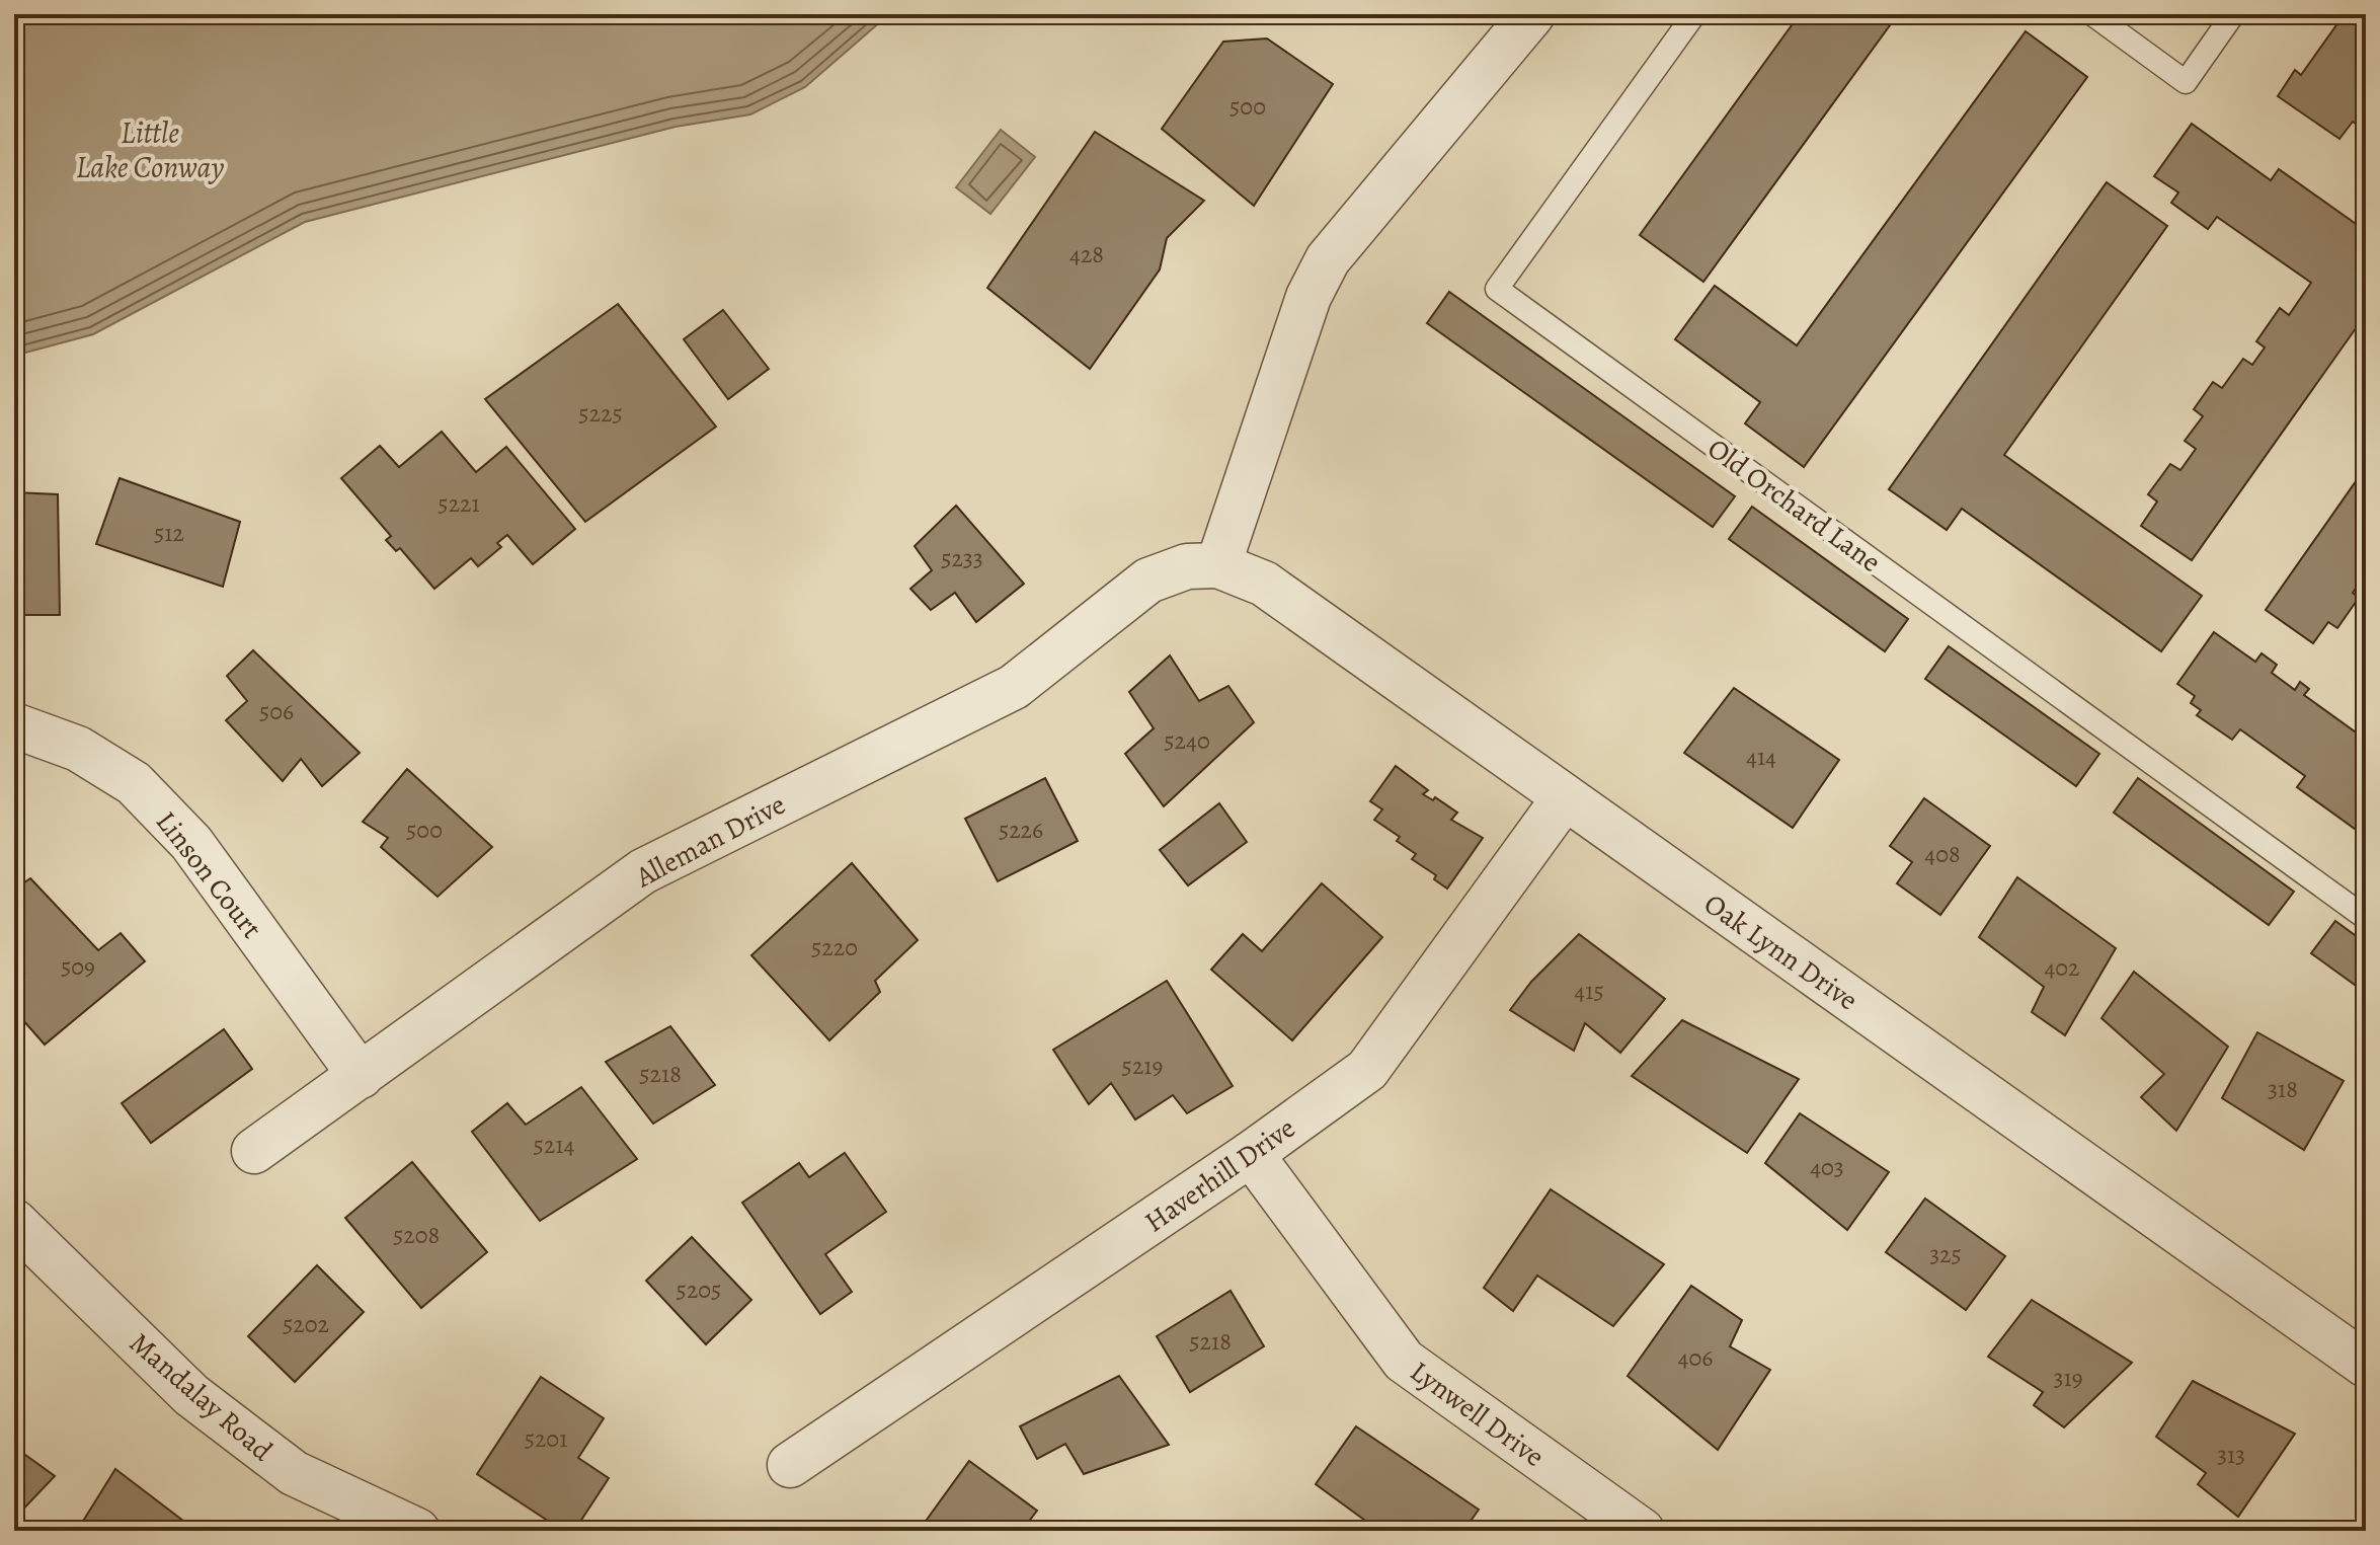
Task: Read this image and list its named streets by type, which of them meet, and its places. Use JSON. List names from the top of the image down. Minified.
{"streets":{"street":["Alleman Drive","Linson Court","Oak Lynn Drive","Haverhill Drive","Mandalay Road","Lynwell Drive"],"lane":["Old Orchard Lane"]},"crossings":[["Alleman Drive","Linson Court"],["Alleman Drive","Oak Lynn Drive"],["Oak Lynn Drive","Haverhill Drive"],["Haverhill Drive","Lynwell Drive"]],"water":["Little Lake Conway"],"house_numbers":["500","428","5225","5221","512","5233","506","5240","414","500","5226","408","5220","509","402","415","5219","5218","318","5214","403","5208","325","5205","5202","5218","406","319","5201","313"]}
